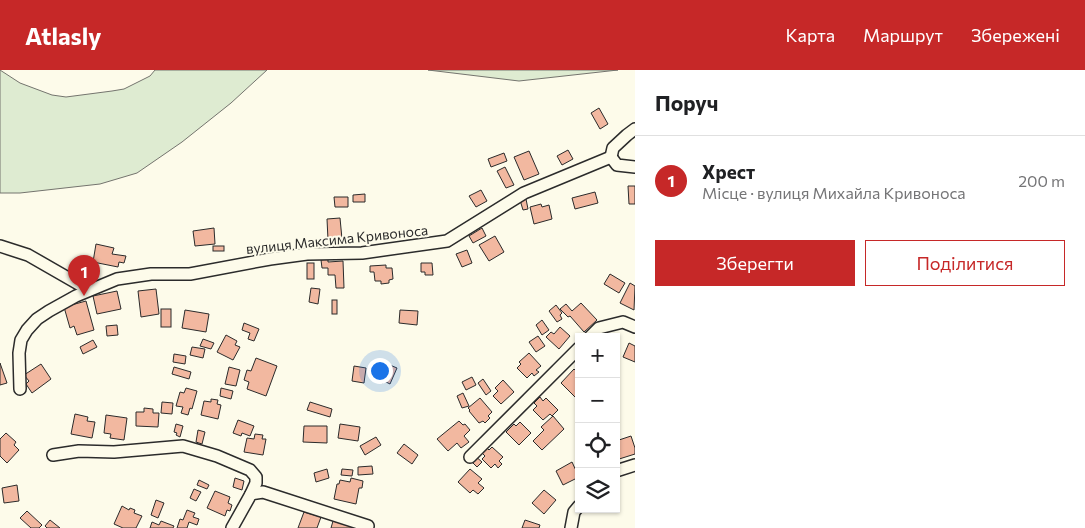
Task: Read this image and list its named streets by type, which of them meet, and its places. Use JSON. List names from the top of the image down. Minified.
{"streets":{"street":["вулиця Максима Кривоноса"]},"page":{"header":"Atlasly","nav":["Карта","Маршрут","Збережені"],"heading":"Поруч","list":[{"mark":"1","name":"Хрест","note":"Місце · вулиця Михайла Кривоноса","value":"200 m"}],"buttons":["Зберегти","Поділитися"],"pins":"1","map_buttons":["+","−"]}}
